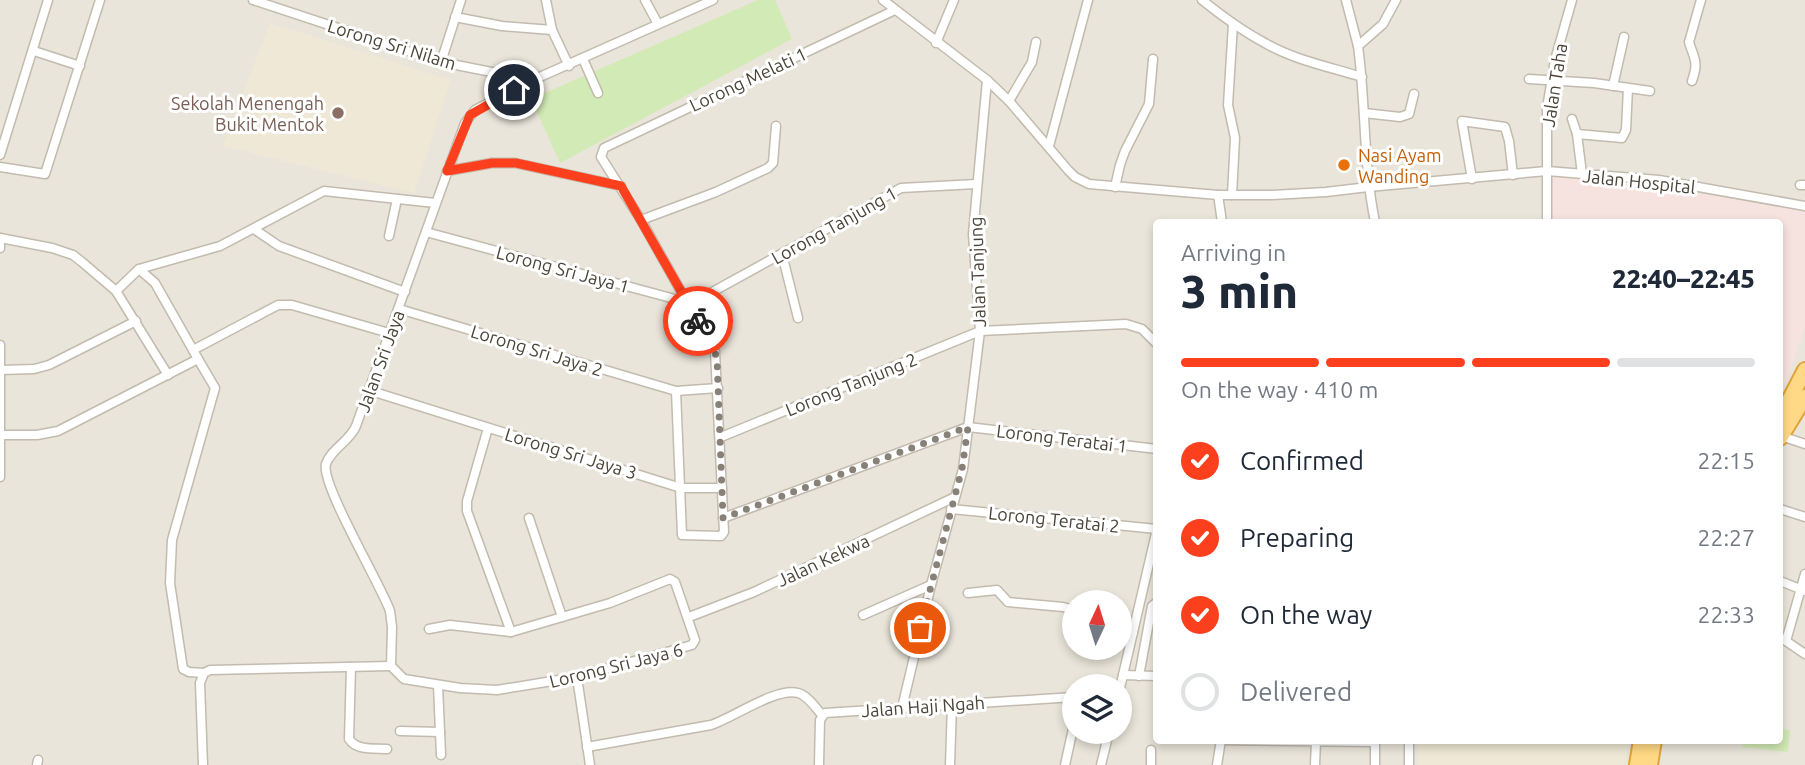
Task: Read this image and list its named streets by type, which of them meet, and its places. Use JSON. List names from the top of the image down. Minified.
{"streets":{"street":["Lorong Sri Nilam","Lorong Melati 1","Jalan Taha","Jalan Hospital","Lorong Tanjung 1","Lorong Sri Jaya 1","Jalan Tanjung","Lorong Sri Jaya 2","Jalan Sri Jaya","Lorong Tanjung 2","Lorong Teratai 1","Lorong Sri Jaya 3","Lorong Teratai 2","Jalan Kekwa","Lorong Sri Jaya 6","Jalan Haji Ngah"]},"crossings":[["Lorong Sri Nilam","Jalan Sri Jaya"],["Lorong Melati 1","Jalan Hospital"],["Jalan Taha","Jalan Hospital"],["Jalan Hospital","Jalan Tanjung"],["Lorong Tanjung 1","Lorong Sri Jaya 1"],["Lorong Tanjung 1","Jalan Tanjung"],["Lorong Sri Jaya 1","Jalan Sri Jaya"],["Jalan Tanjung","Lorong Tanjung 2"],["Jalan Tanjung","Lorong Teratai 1"],["Jalan Tanjung","Lorong Teratai 2"],["Jalan Tanjung","Jalan Kekwa"],["Jalan Tanjung","Jalan Haji Ngah"],["Lorong Sri Jaya 2","Jalan Sri Jaya"],["Jalan Sri Jaya","Lorong Sri Jaya 3"],["Jalan Sri Jaya","Lorong Sri Jaya 6"],["Jalan Kekwa","Lorong Sri Jaya 6"]],"places":["Sekolah Menengah Bukit Mentok","Nasi Ayam Wanding"],"north":"top","page":{"heading":["3 min","Arriving in","22:40–22:45"],"bar":"On the way · 410 m","list":[["Confirmed","22:15"],["Preparing","22:27"],["On the way","22:33"],"Delivered"]}}
